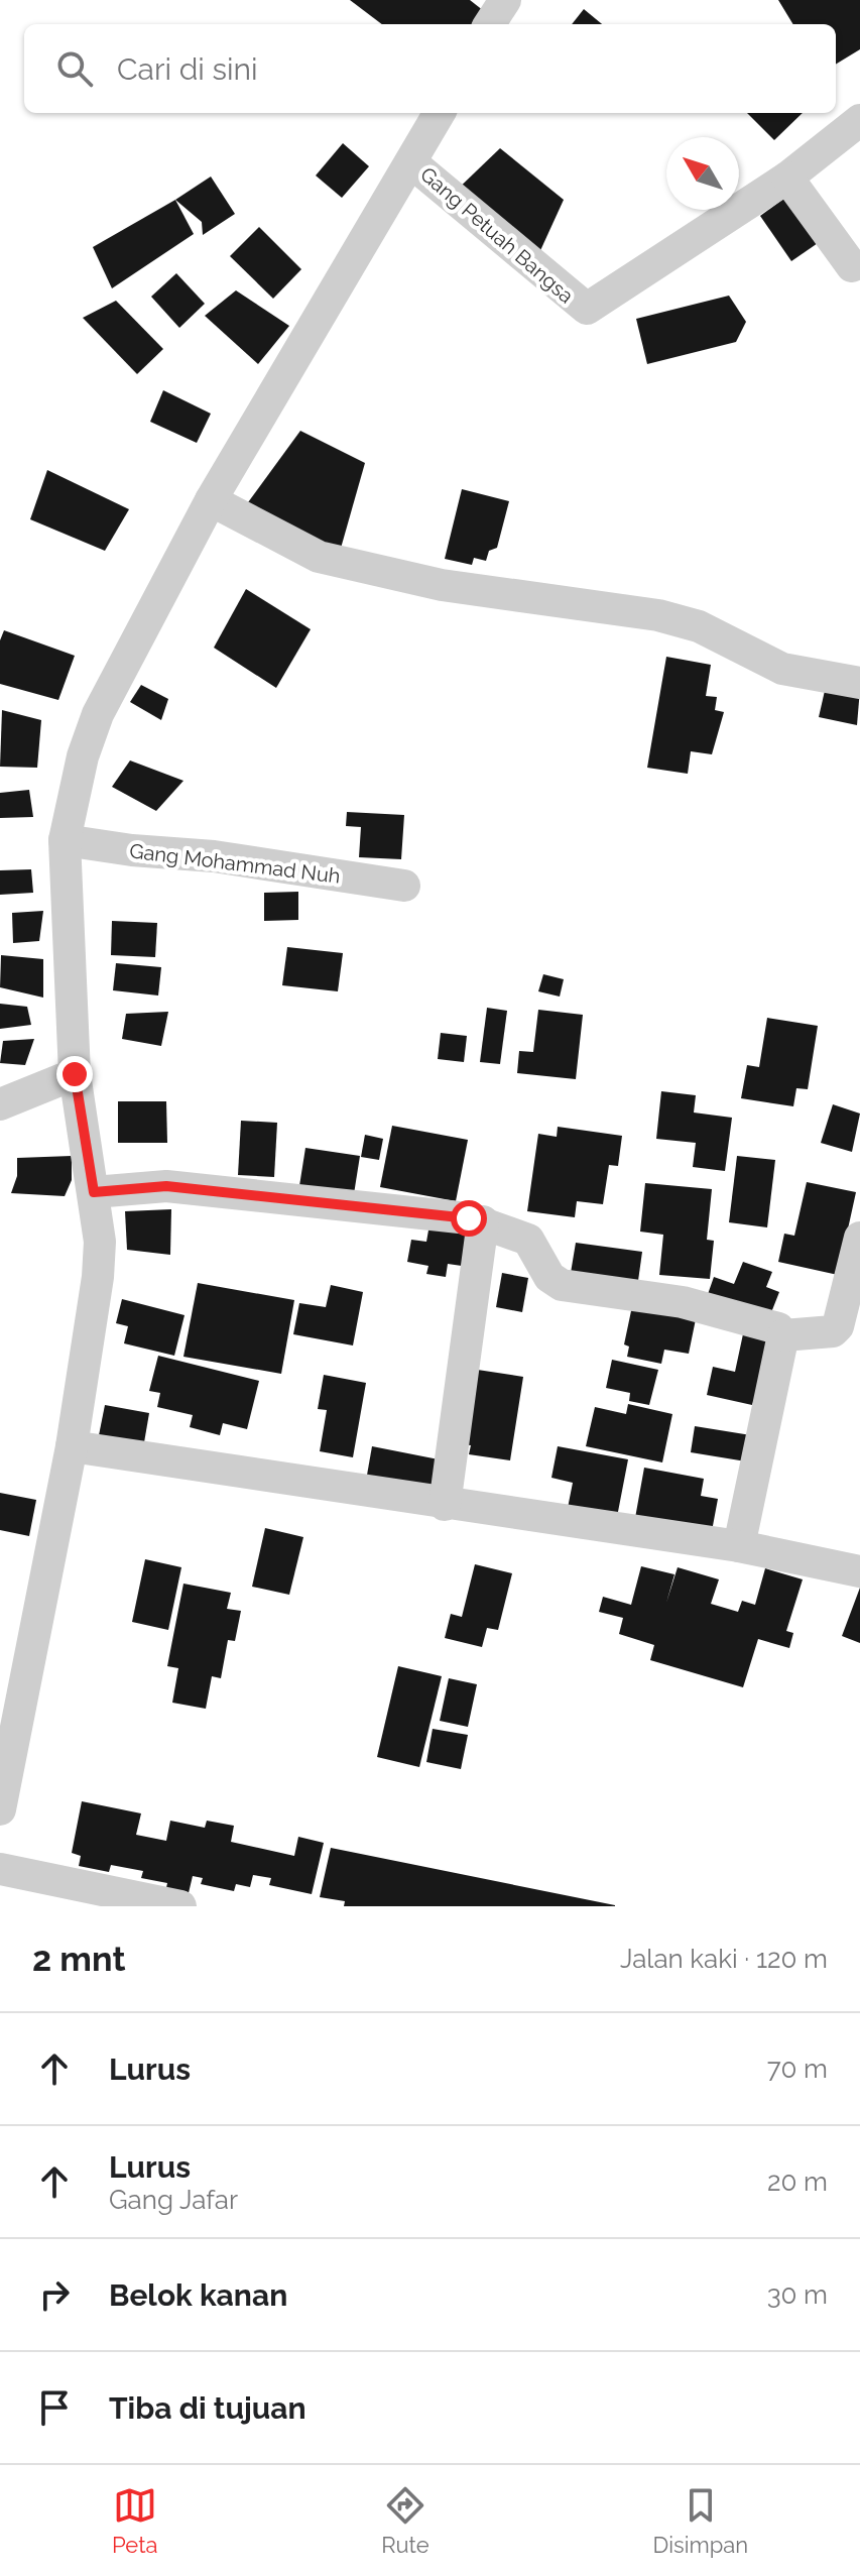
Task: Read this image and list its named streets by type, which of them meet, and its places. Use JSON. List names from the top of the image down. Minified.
{"streets":{"street":["Gang Petuah Bangsa","Gang Mohammad Nuh"]},"north":"top left","page":{"search":"Cari di sini","heading":["2 mnt","Jalan kaki · 120 m"],"list":[["Lurus","70 m"],["Lurus","Gang Jafar","20 m"],["Belok kanan","30 m"],"Tiba di tujuan"],"nav":["Peta","Rute","Disimpan"]}}
